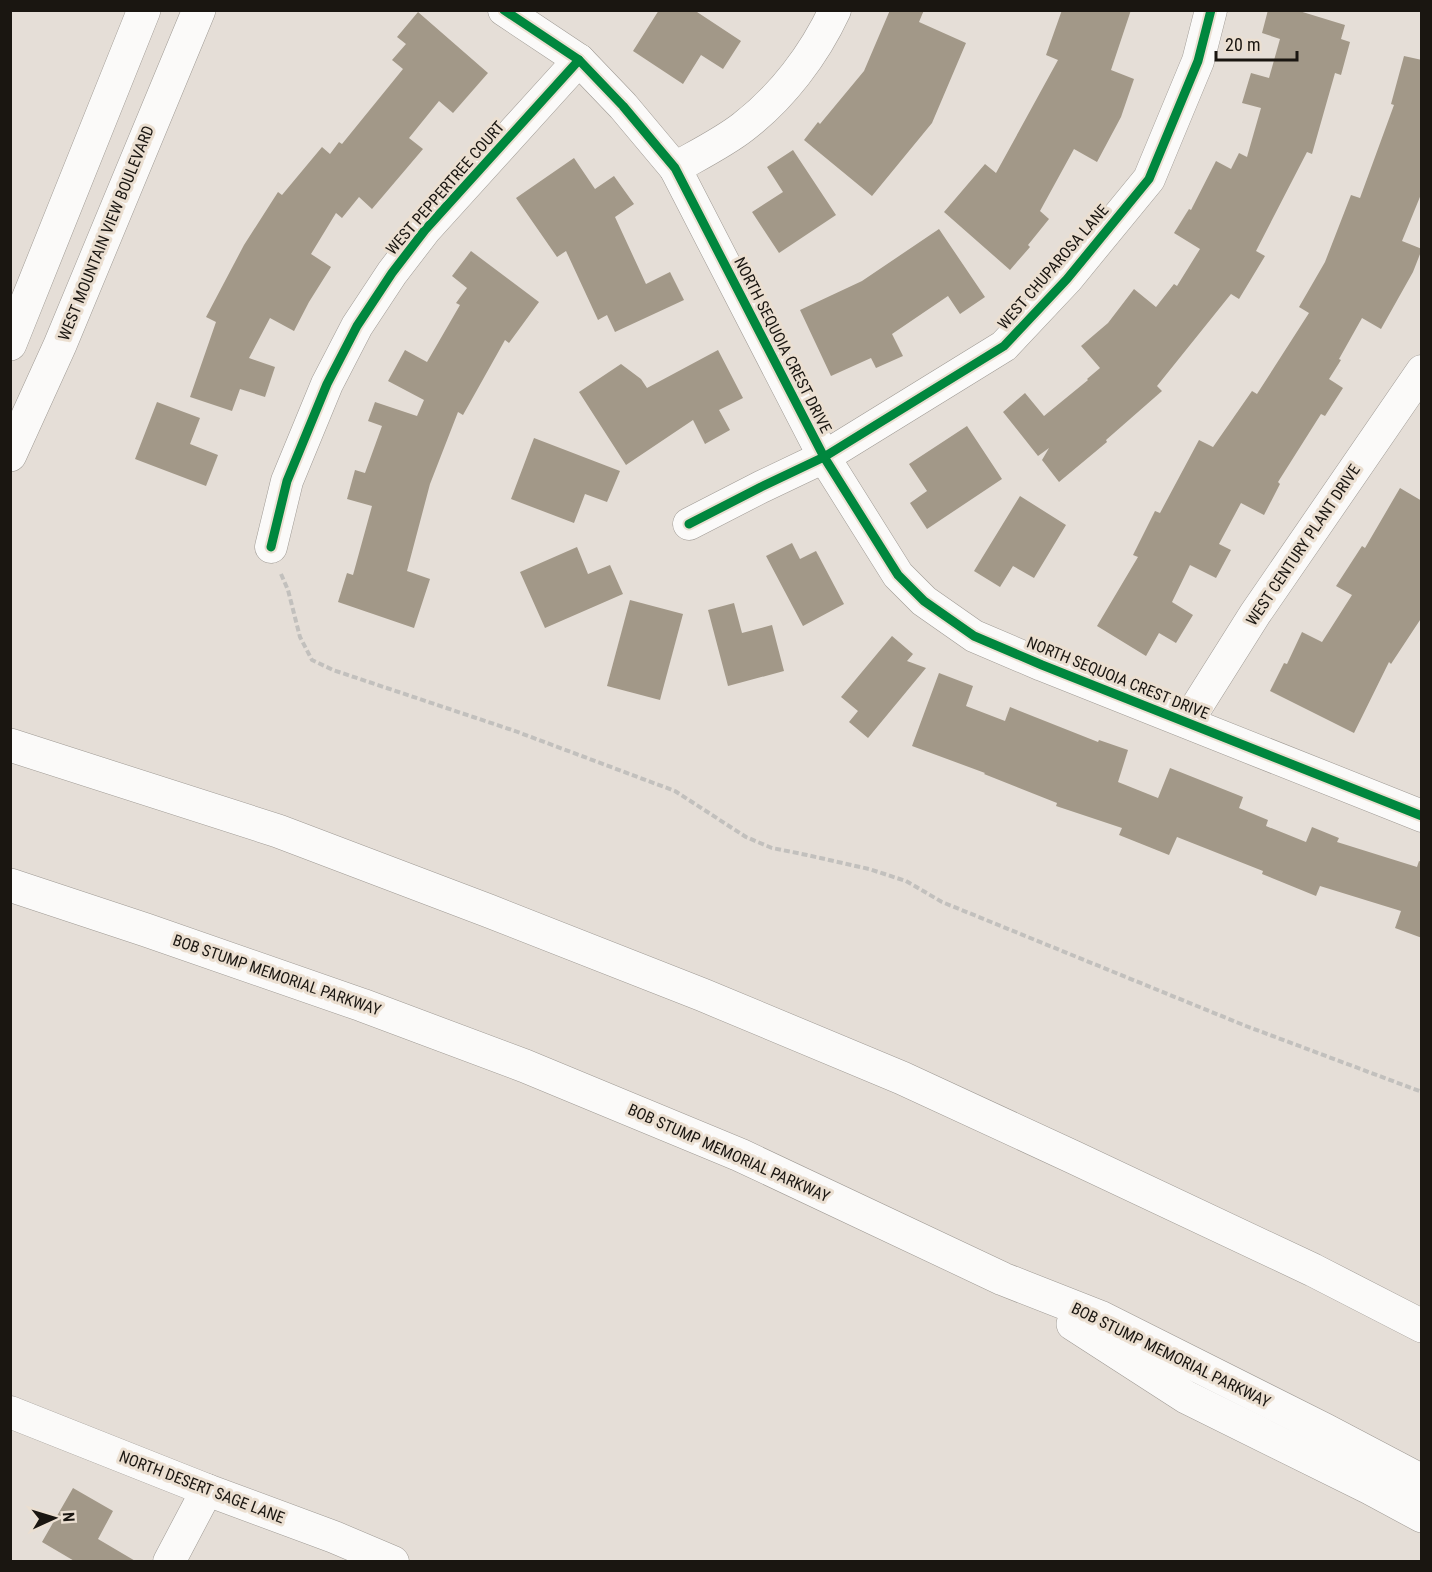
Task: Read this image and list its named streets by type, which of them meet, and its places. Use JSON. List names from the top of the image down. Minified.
{"streets":{"main road":["WEST MOUNTAIN VIEW BOULEVARD","BOB STUMP MEMORIAL PARKWAY"],"street":["WEST PEPPERTREE COURT","WEST CHUPAROSA LANE","NORTH SEQUOIA CREST DRIVE","WEST CENTURY PLANT DRIVE","NORTH DESERT SAGE LANE"]},"crossings":[["WEST PEPPERTREE COURT","NORTH SEQUOIA CREST DRIVE"],["WEST CHUPAROSA LANE","NORTH SEQUOIA CREST DRIVE"],["NORTH SEQUOIA CREST DRIVE","WEST CENTURY PLANT DRIVE"]],"scale_bar":"20 m","north":"right"}
